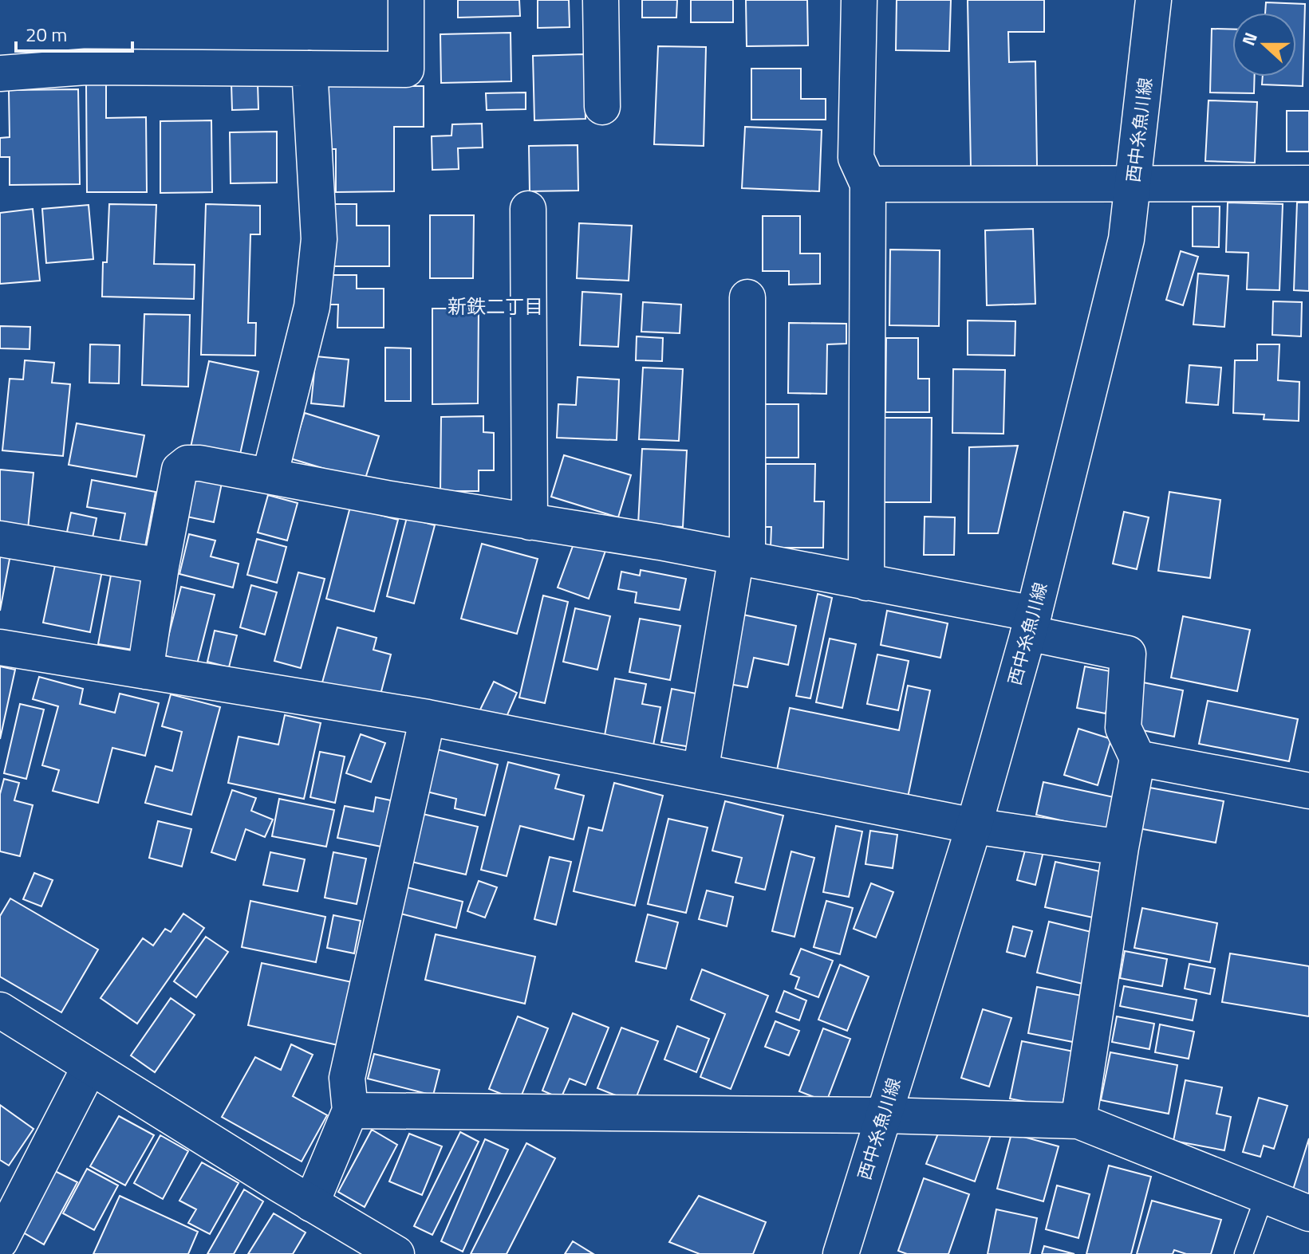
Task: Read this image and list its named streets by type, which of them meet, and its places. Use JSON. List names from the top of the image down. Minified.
{"streets":{"street":["西中糸魚川線"]},"districts":["新鉄二丁目"],"scale_bar":"20 m","north":"left"}
